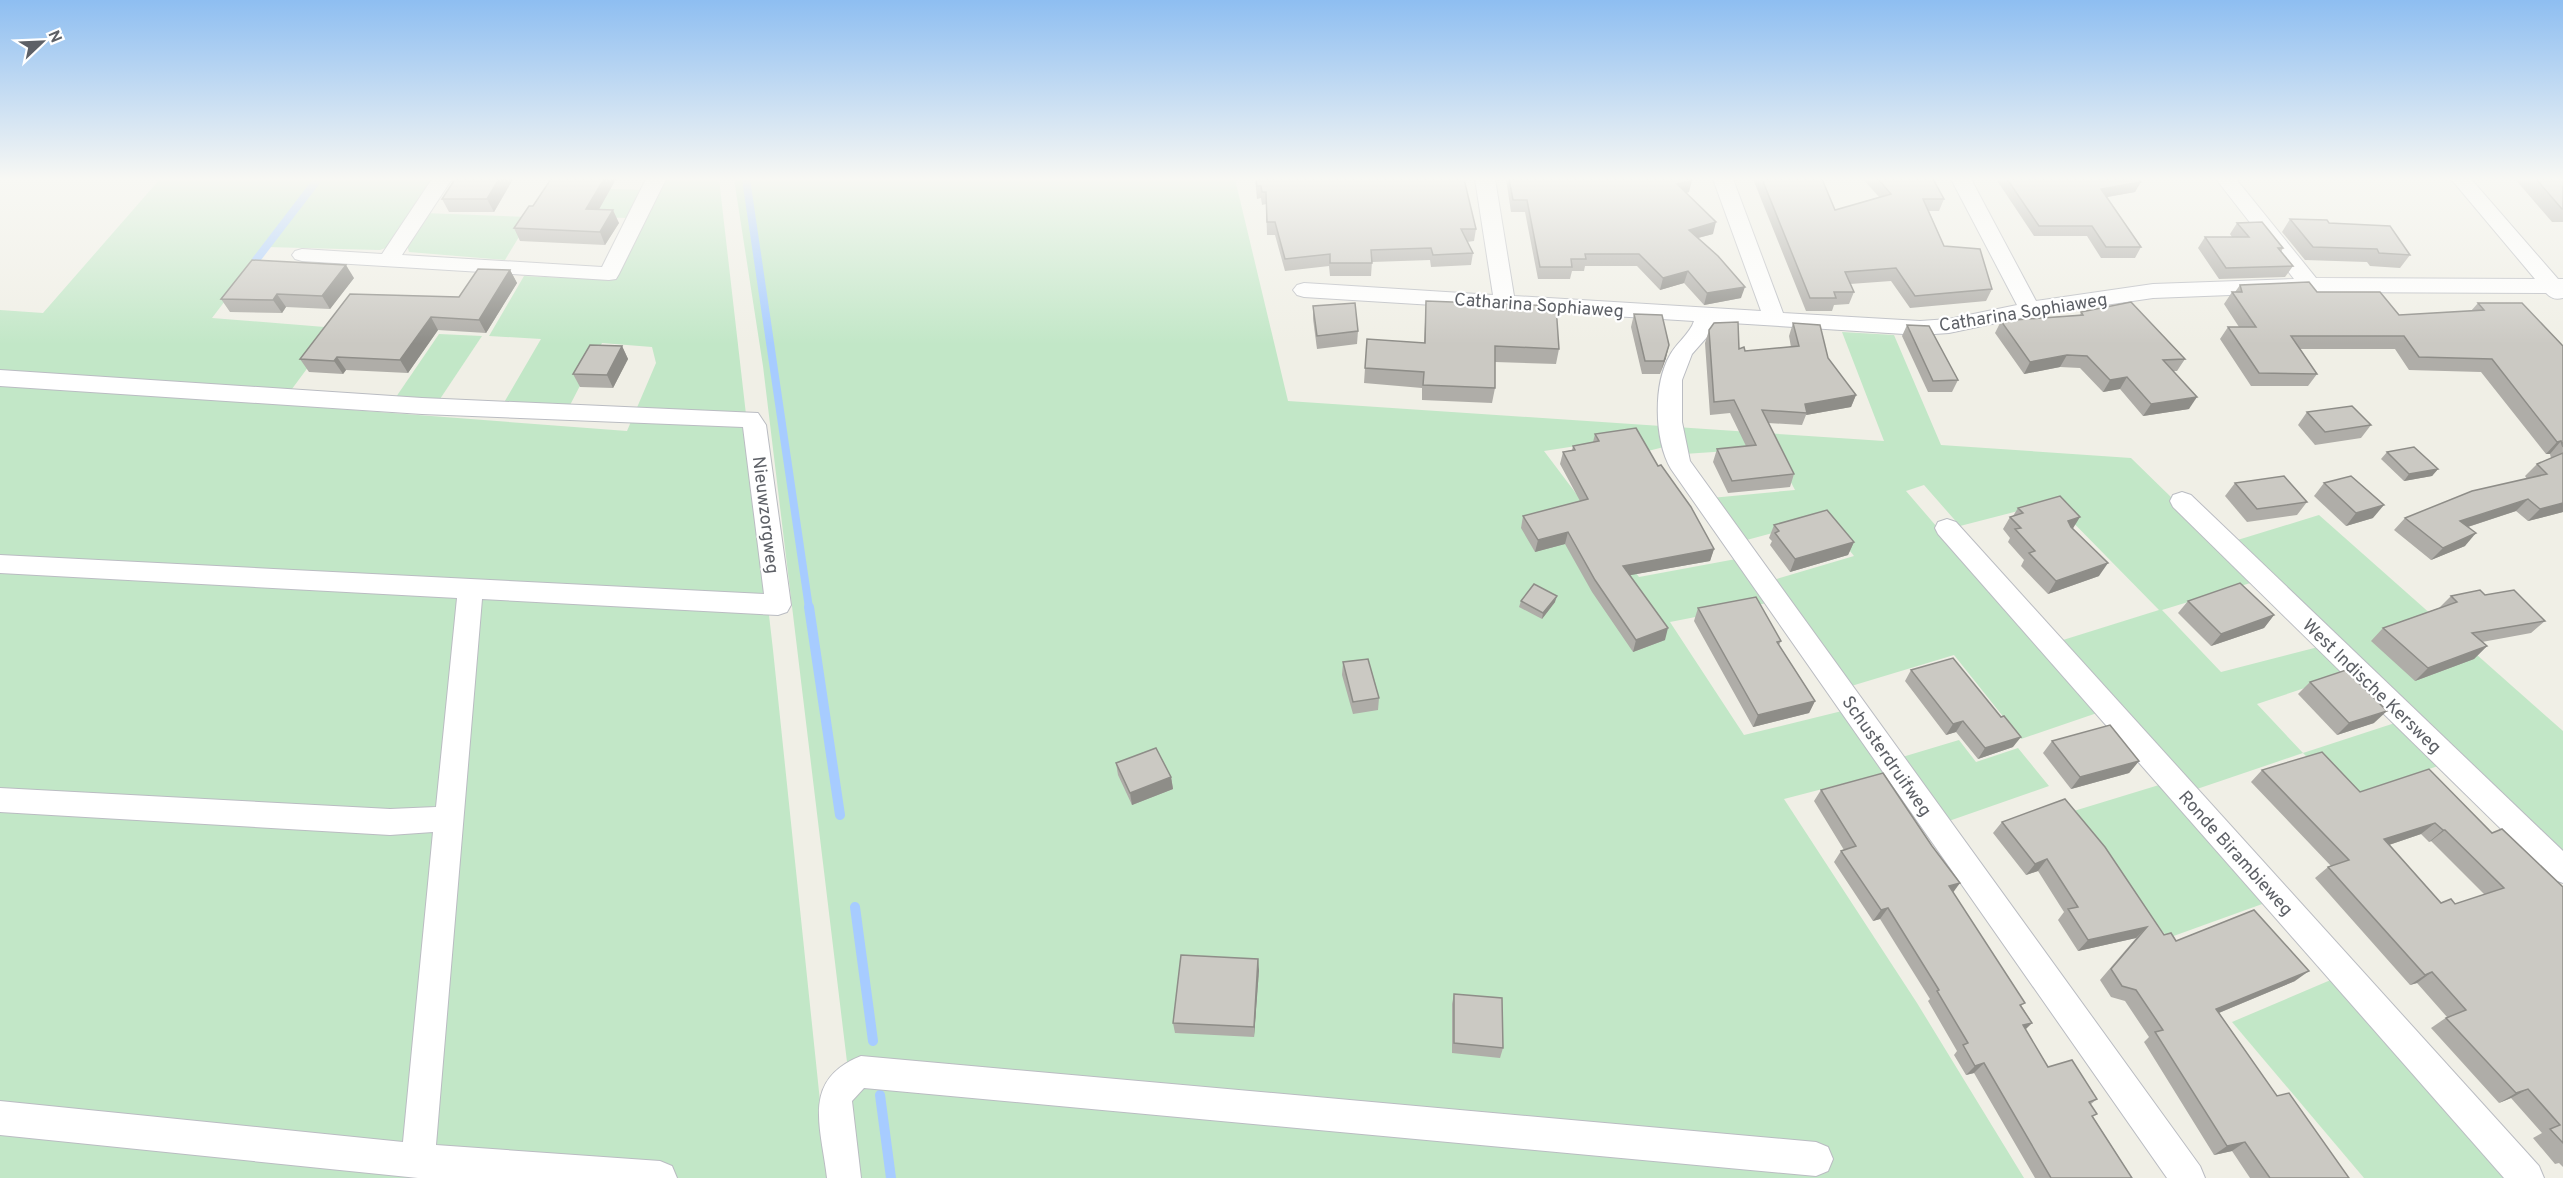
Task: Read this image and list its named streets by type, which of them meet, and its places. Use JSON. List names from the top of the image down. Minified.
{"streets":{"street":["Catharina Sophiaweg","Nieuwzorgweg","West Indische Kersweg","Schusterdruifweg","Ronde Birambieweg"]},"crossings":[["Catharina Sophiaweg","Schusterdruifweg"]],"north":"top right"}
